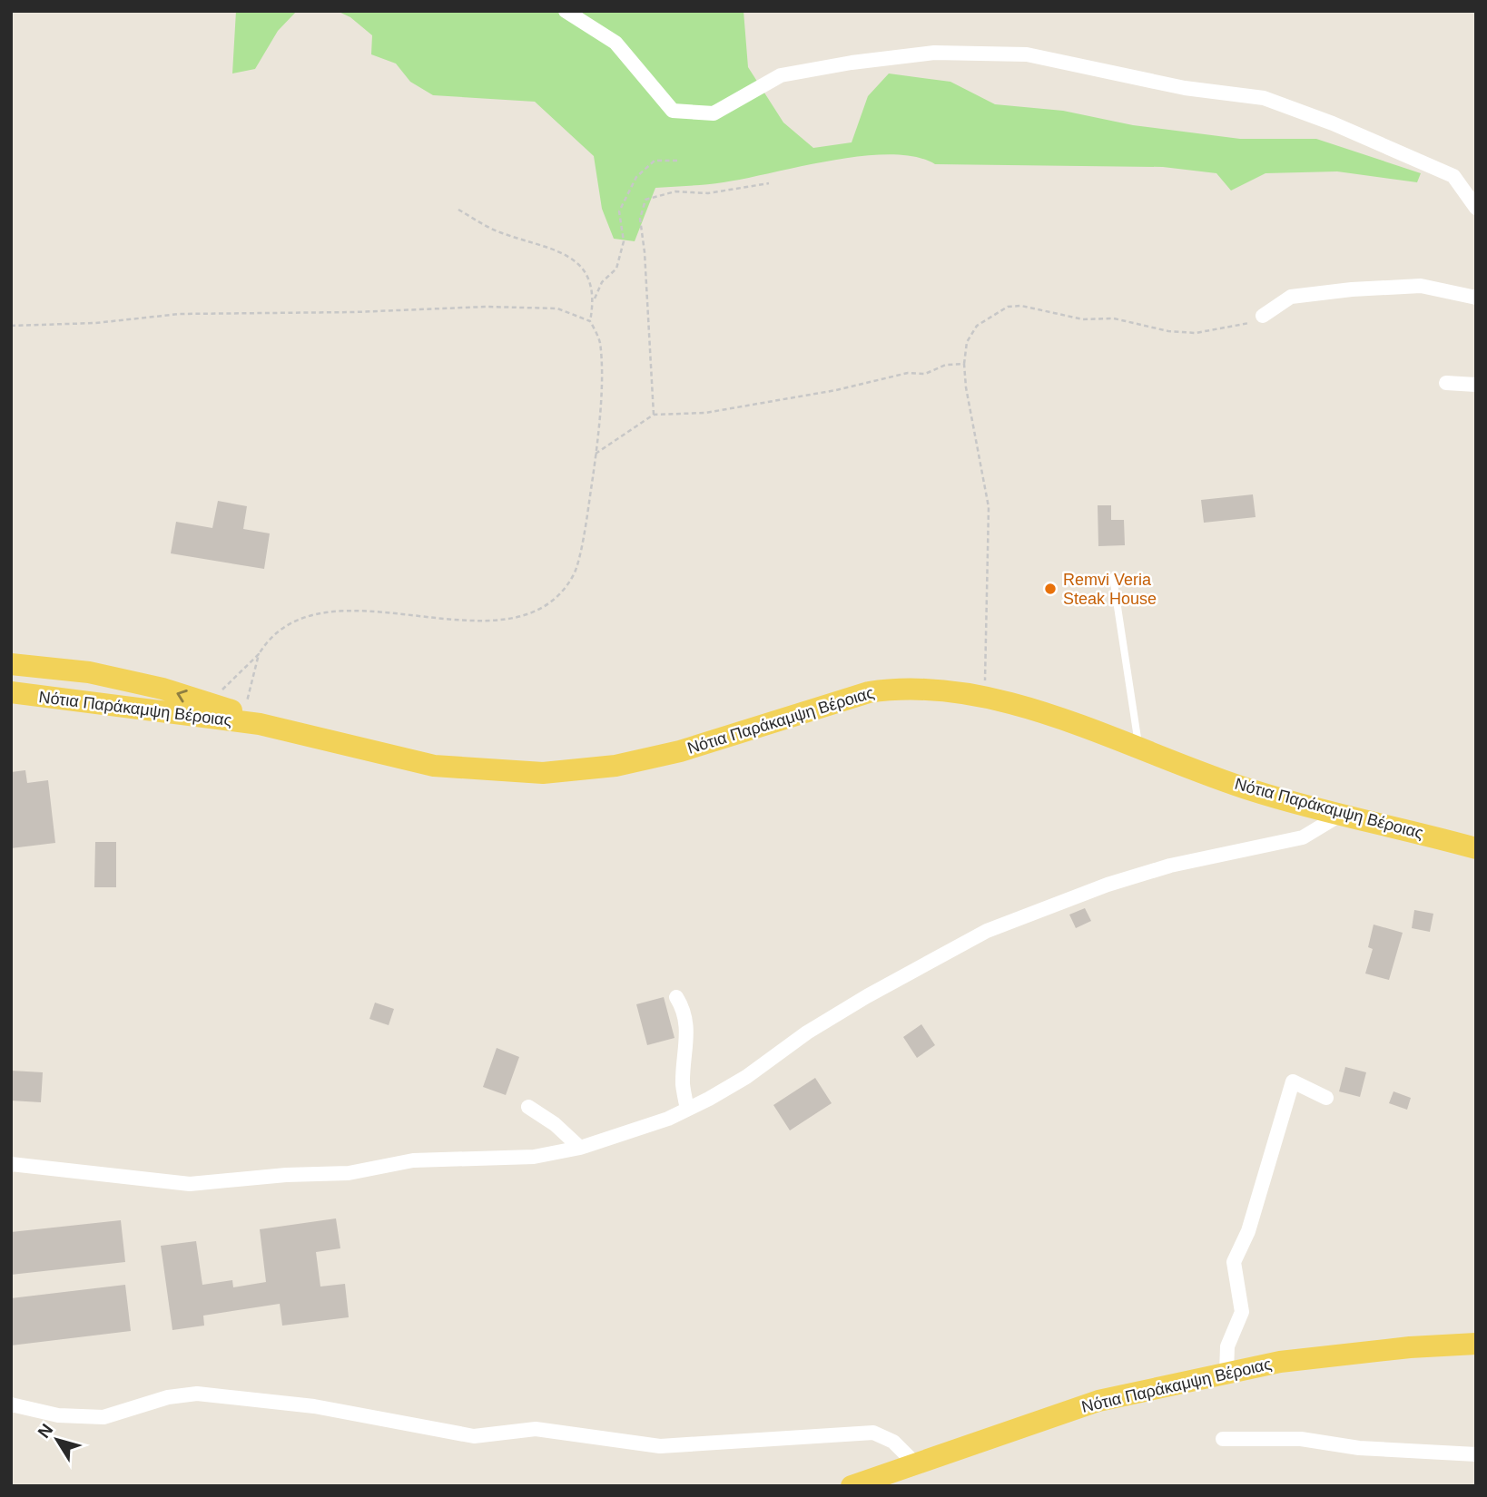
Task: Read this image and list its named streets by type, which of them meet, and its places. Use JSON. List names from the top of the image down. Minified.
{"streets":{"main road":["Νότια Παράκαμψη Βέροιας"]},"places":["Remvi Veria Steak House"],"north":"top left"}
